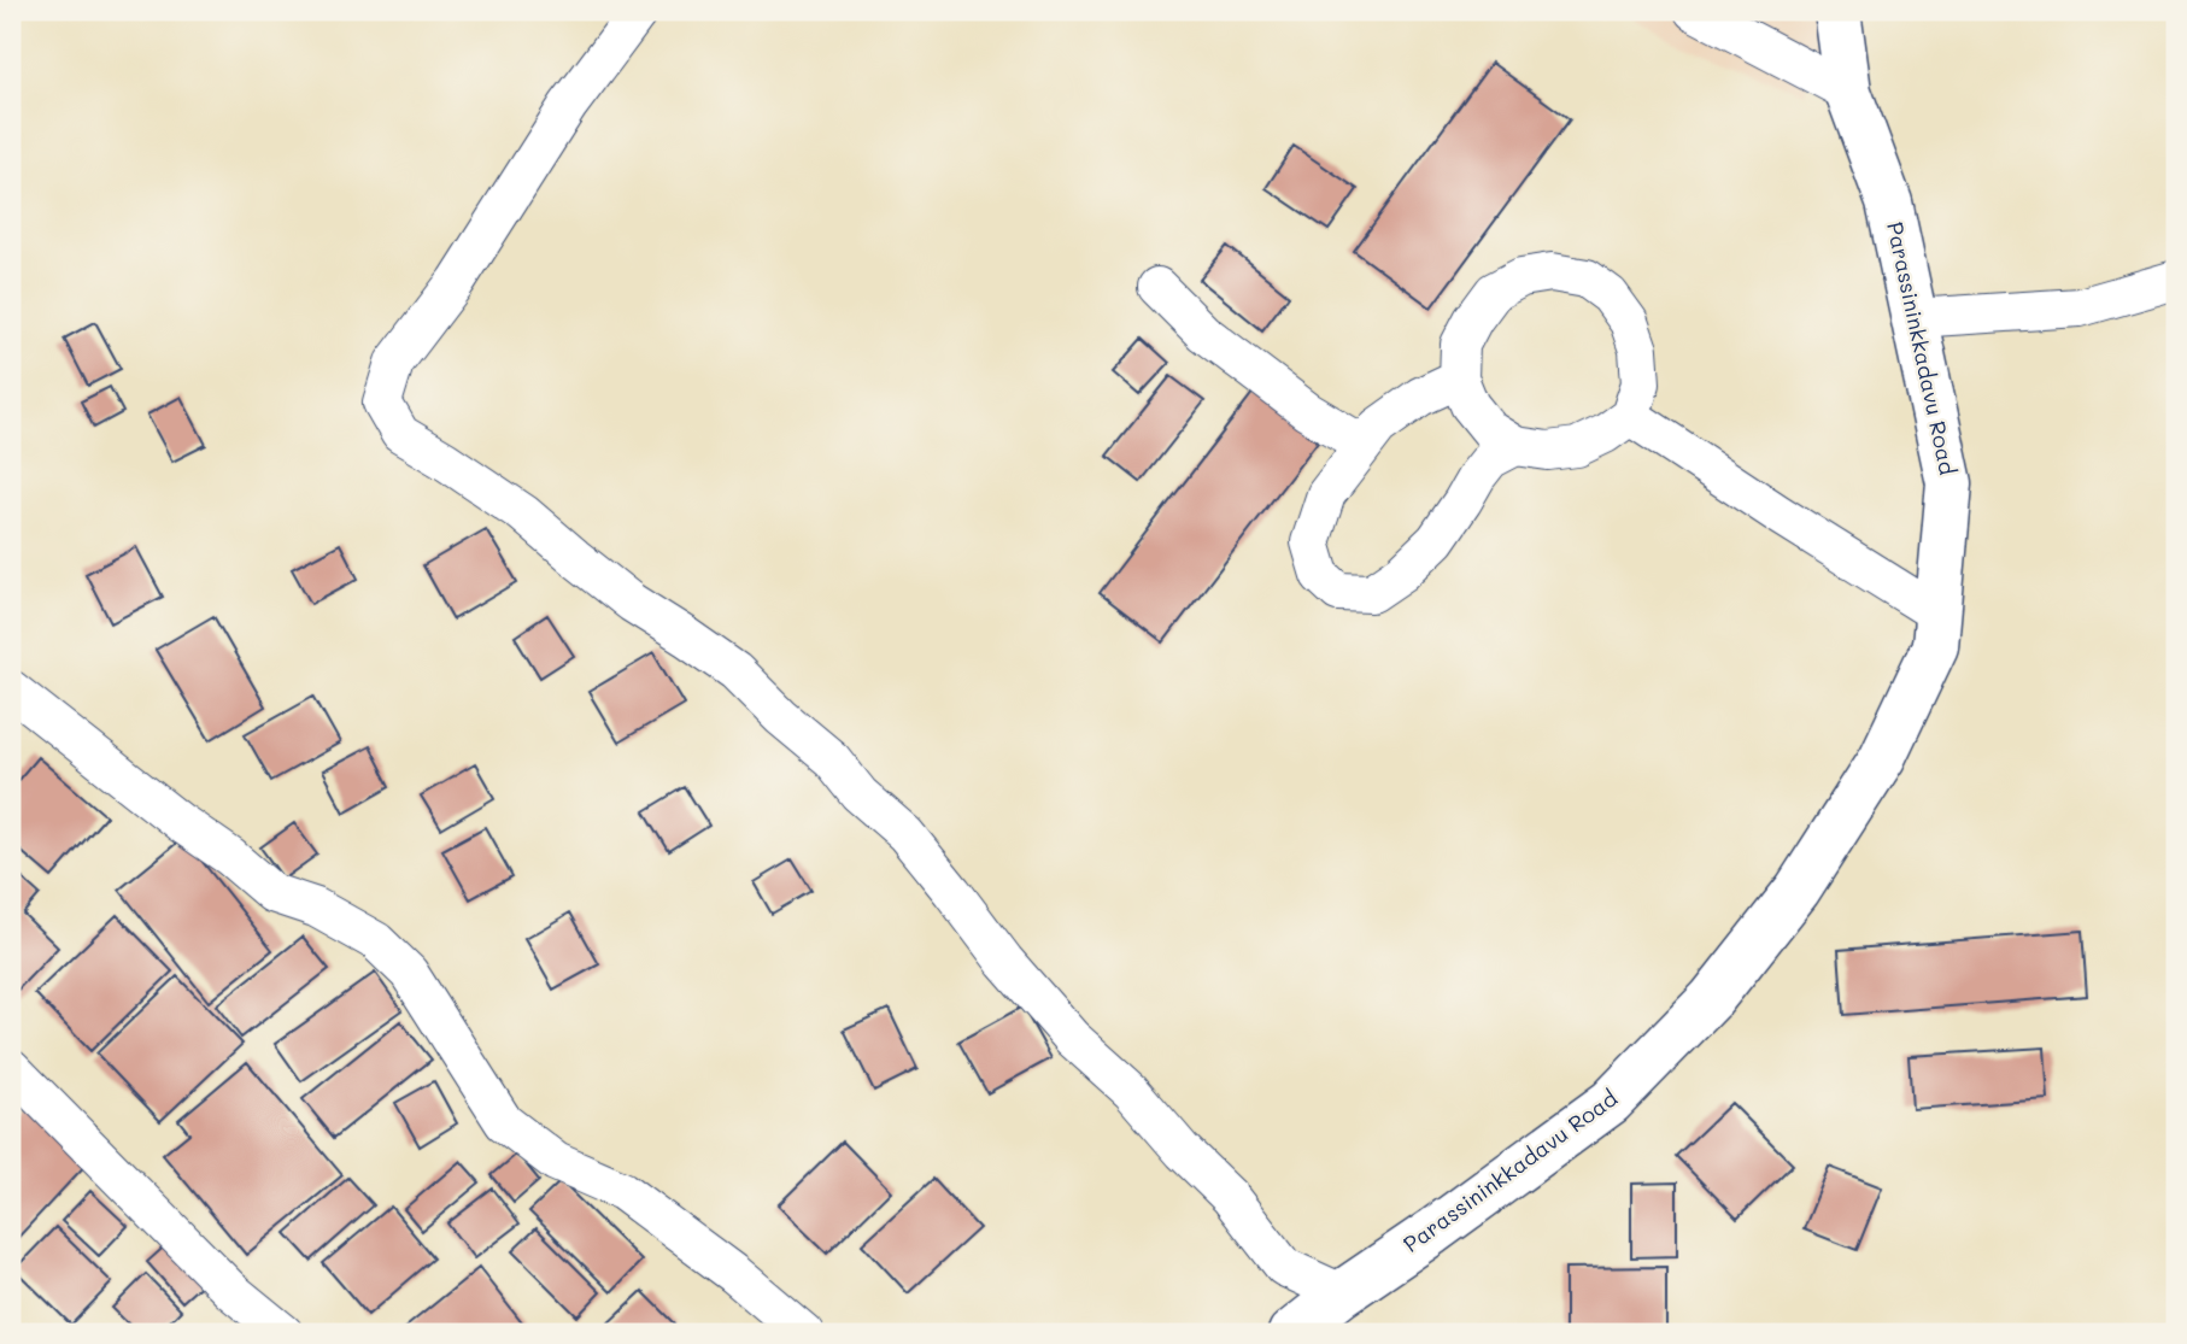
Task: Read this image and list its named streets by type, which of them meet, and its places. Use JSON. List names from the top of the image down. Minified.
{"streets":{"main road":["Parassininkkadavu Road"]}}
